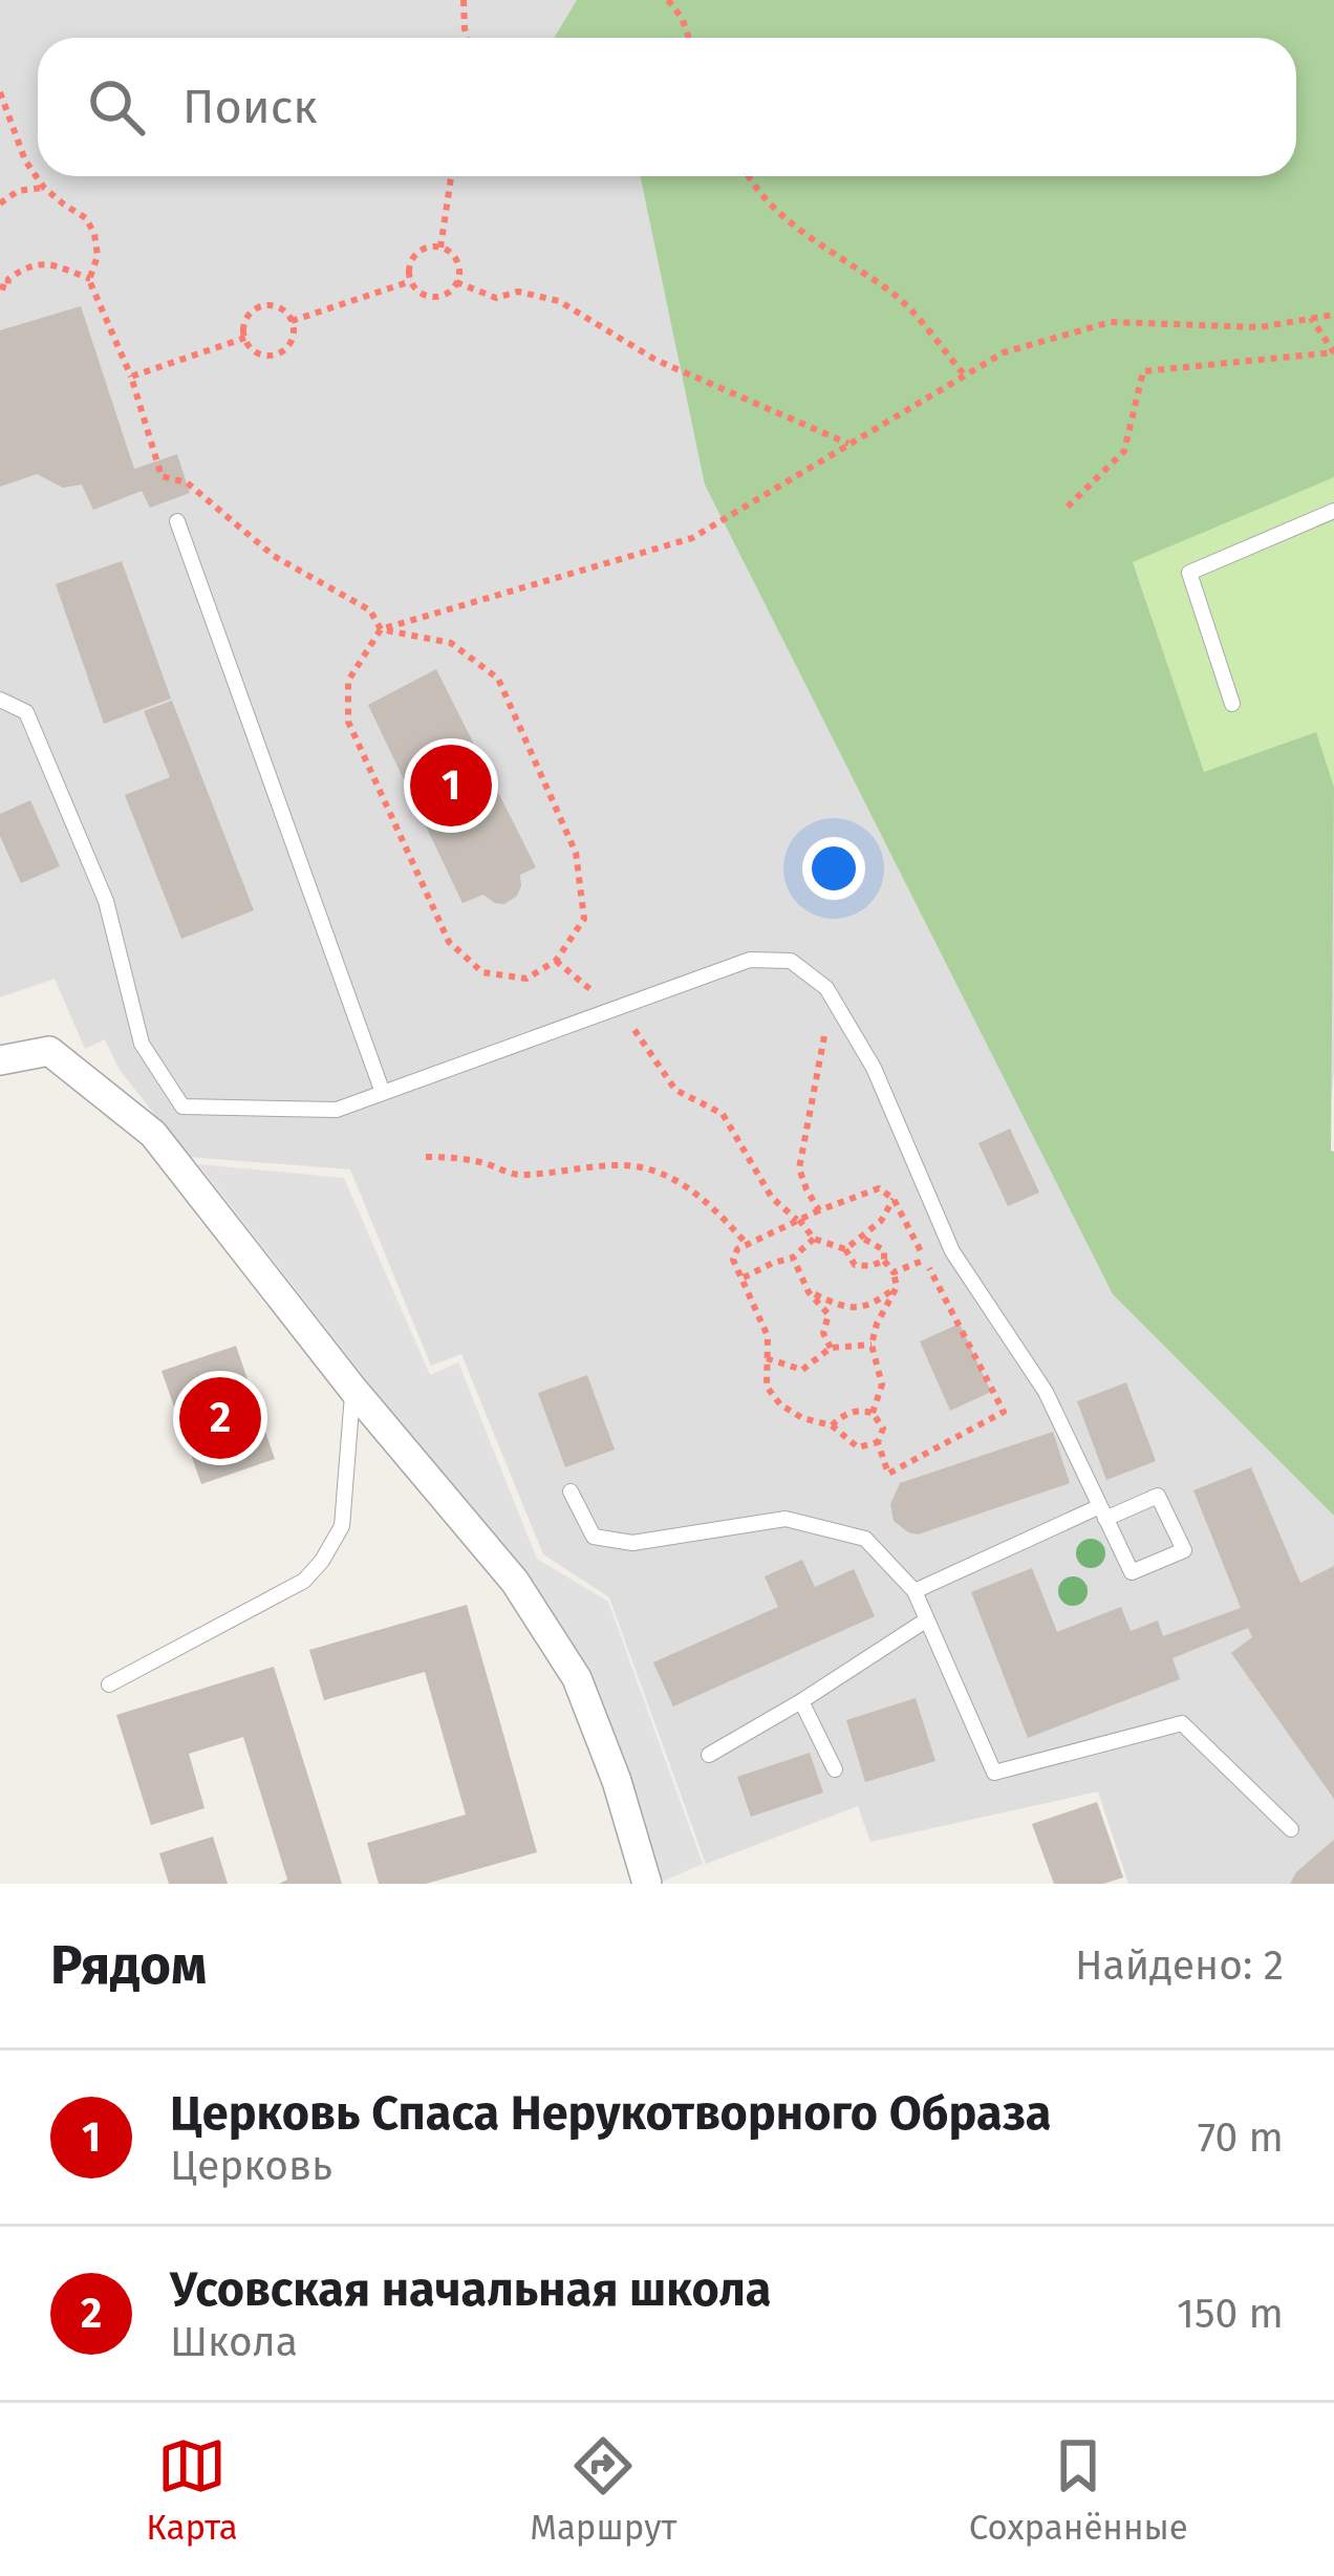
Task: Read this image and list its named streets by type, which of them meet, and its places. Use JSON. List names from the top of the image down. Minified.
{"page":{"search":"Поиск","pins":["1","2"],"heading":["Рядом","Найдено: 2"],"list":[{"mark":"1","name":"Церковь Спаса Нерукотворного Образа","note":"Церковь","value":"70 m"},{"mark":"2","name":"Усовская начальная школа","note":"Школа","value":"150 m"}],"nav":["Карта","Маршрут","Сохранённые"]}}
